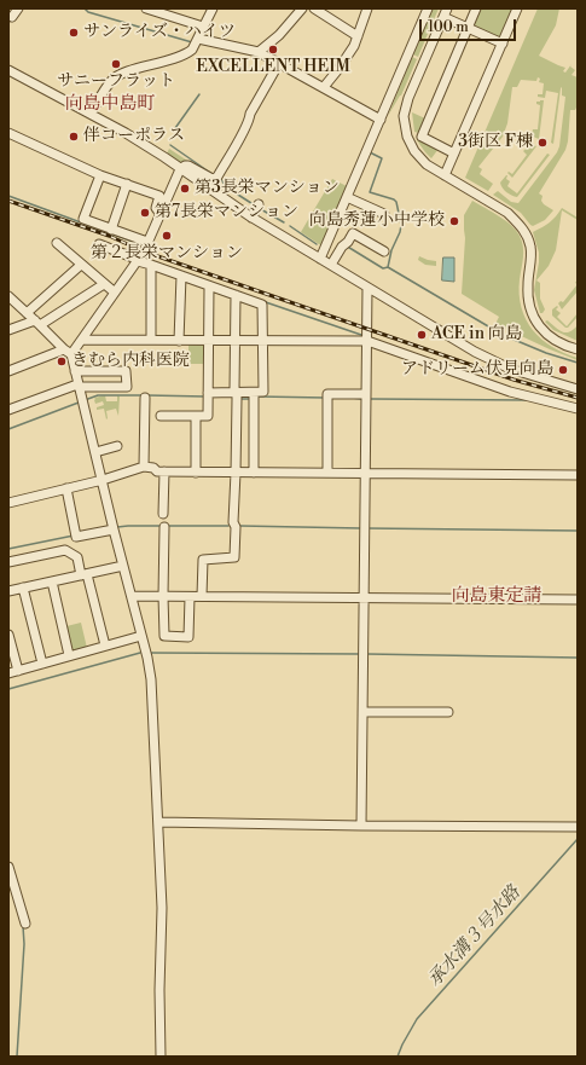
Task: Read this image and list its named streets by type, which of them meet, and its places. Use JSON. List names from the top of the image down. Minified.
{"districts":["向島中島町","向島東定請"],"water":["承水溝３号水路"],"places":["サンライズ・ハイツ","EXCELLENT HEIM","サニーフラット","伴コーポラス","3街区 F棟","第3長栄マンション","第7長栄マンション","向島秀蓮小中学校","第２長栄マンション","ACE in 向島","きむら内科医院","アドリーム伏見向島"],"scale_bar":"100 m"}
